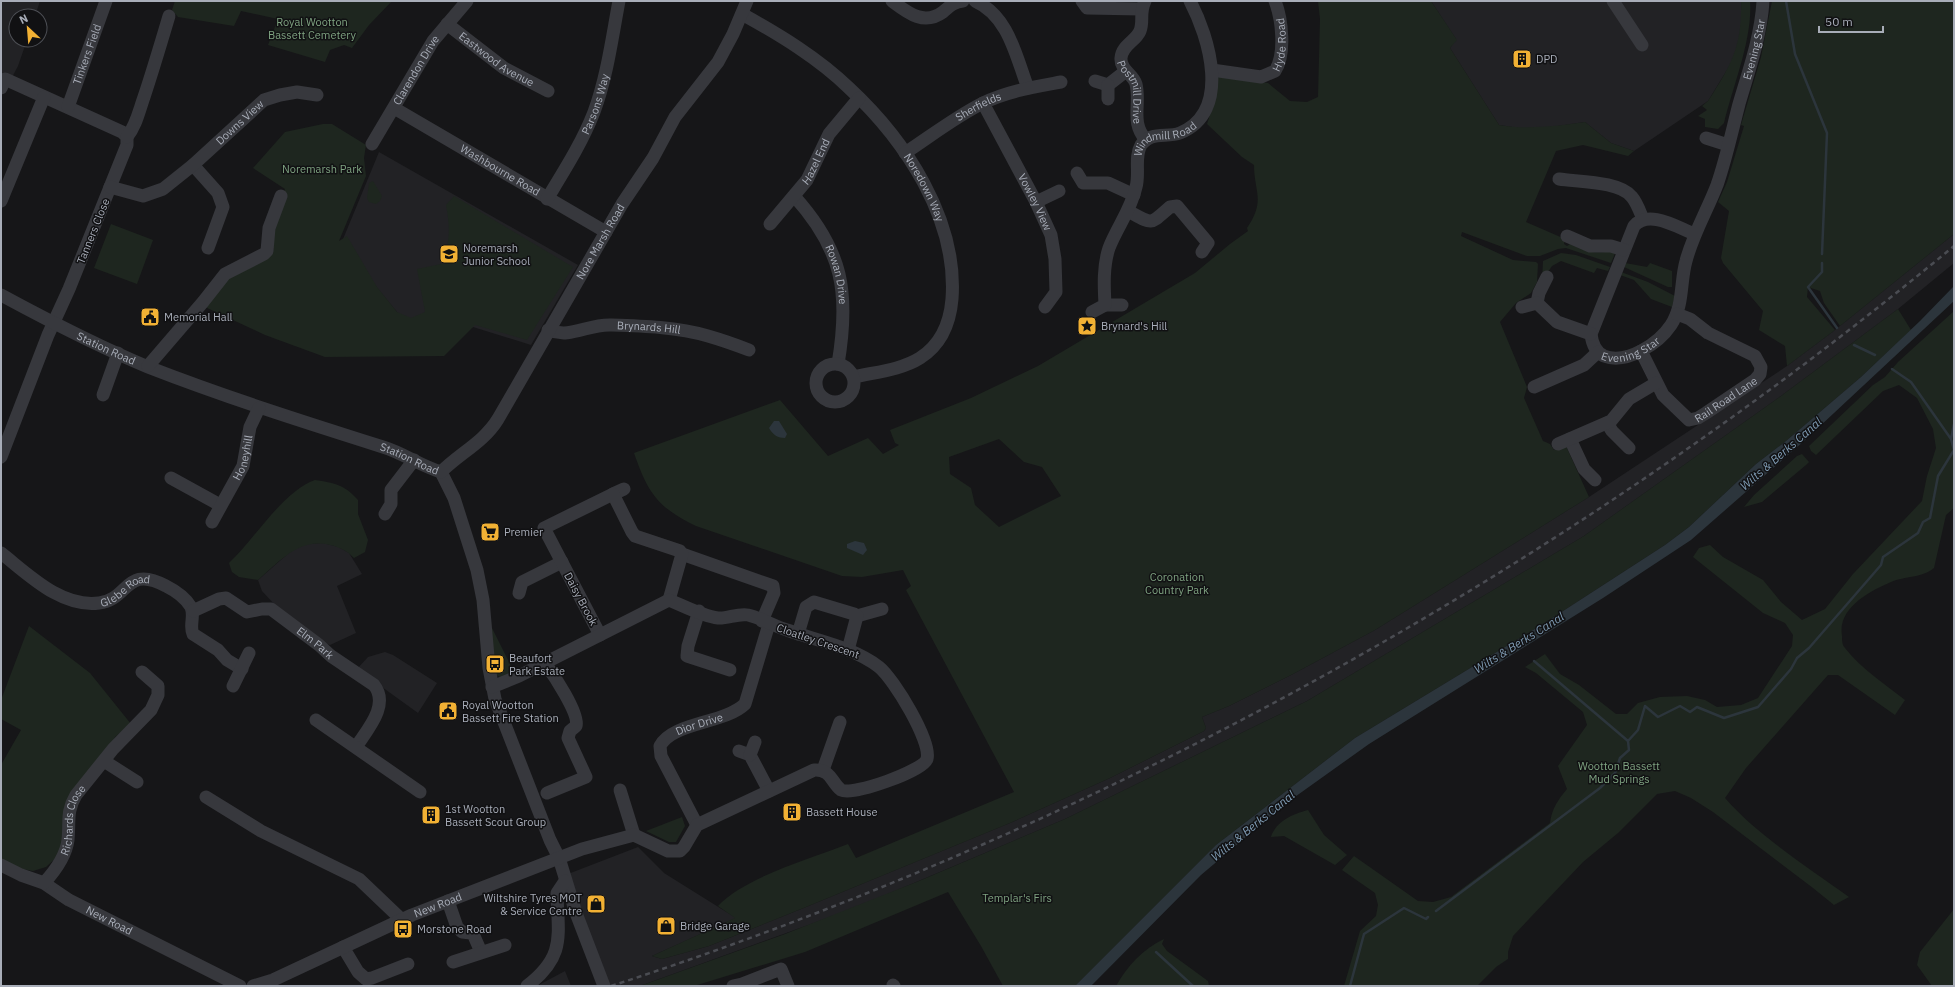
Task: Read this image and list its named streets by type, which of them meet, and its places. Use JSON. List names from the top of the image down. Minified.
{"streets":{"street":["Hyde Road","Evening Star","Tinkers Field","Eastwood Avenue","Clarendon Drive","Postmill Drive","Parsons Way","Sherfields","Downs View","Windmill Road","Hazel End","Washbourne Road","Noredown Way","Vowley View","Tanners Close","Nore Marsh Road","Rowan Drive","Brynards Hill","Station Road","Rail Road Lane","Honeyhill","Glebe Road","Daisy Brook","Cloatley Crescent","Elm Park","Dior Drive","Richards Close","New Road"]},"crossings":[["Hyde Road","Windmill Road"],["Evening Star","Rail Road Lane"],["Eastwood Avenue","Clarendon Drive"],["Clarendon Drive","Washbourne Road"],["Postmill Drive","Windmill Road"],["Parsons Way","Washbourne Road"],["Sherfields","Noredown Way"],["Sherfields","Vowley View"],["Downs View","Tanners Close"],["Hazel End","Noredown Way"],["Hazel End","Rowan Drive"],["Washbourne Road","Nore Marsh Road"],["Noredown Way","Nore Marsh Road"],["Noredown Way","Rowan Drive"],["Tanners Close","Station Road"],["Nore Marsh Road","Brynards Hill"],["Nore Marsh Road","Station Road"],["Station Road","Honeyhill"],["Station Road","New Road"],["Glebe Road","Elm Park"],["Daisy Brook","Cloatley Crescent"],["Daisy Brook","Dior Drive"],["Cloatley Crescent","Dior Drive"],["Richards Close","New Road"]],"water":["Wilts & Berks Canal"],"parks":["Royal Wootton Bassett Cemetery","Noremarsh Park","Coronation Country Park","Wootton Bassett Mud Springs","Templar's Firs"],"places":{"building":["DPD","Bassett House","1st Wootton Bassett Scout Group"],"school or university":["Noremarsh Junior School"],"public building":["Memorial Hall","Royal Wootton Bassett Fire Station"],"place":["Brynard's Hill"],"supermarket":["Premier"],"bus stop":["Beaufort Park Estate","Morstone Road"],"shop":["Wiltshire Tyres MOT & Service Centre","Bridge Garage"]},"scale_bar":"50 m","north":"top left"}
